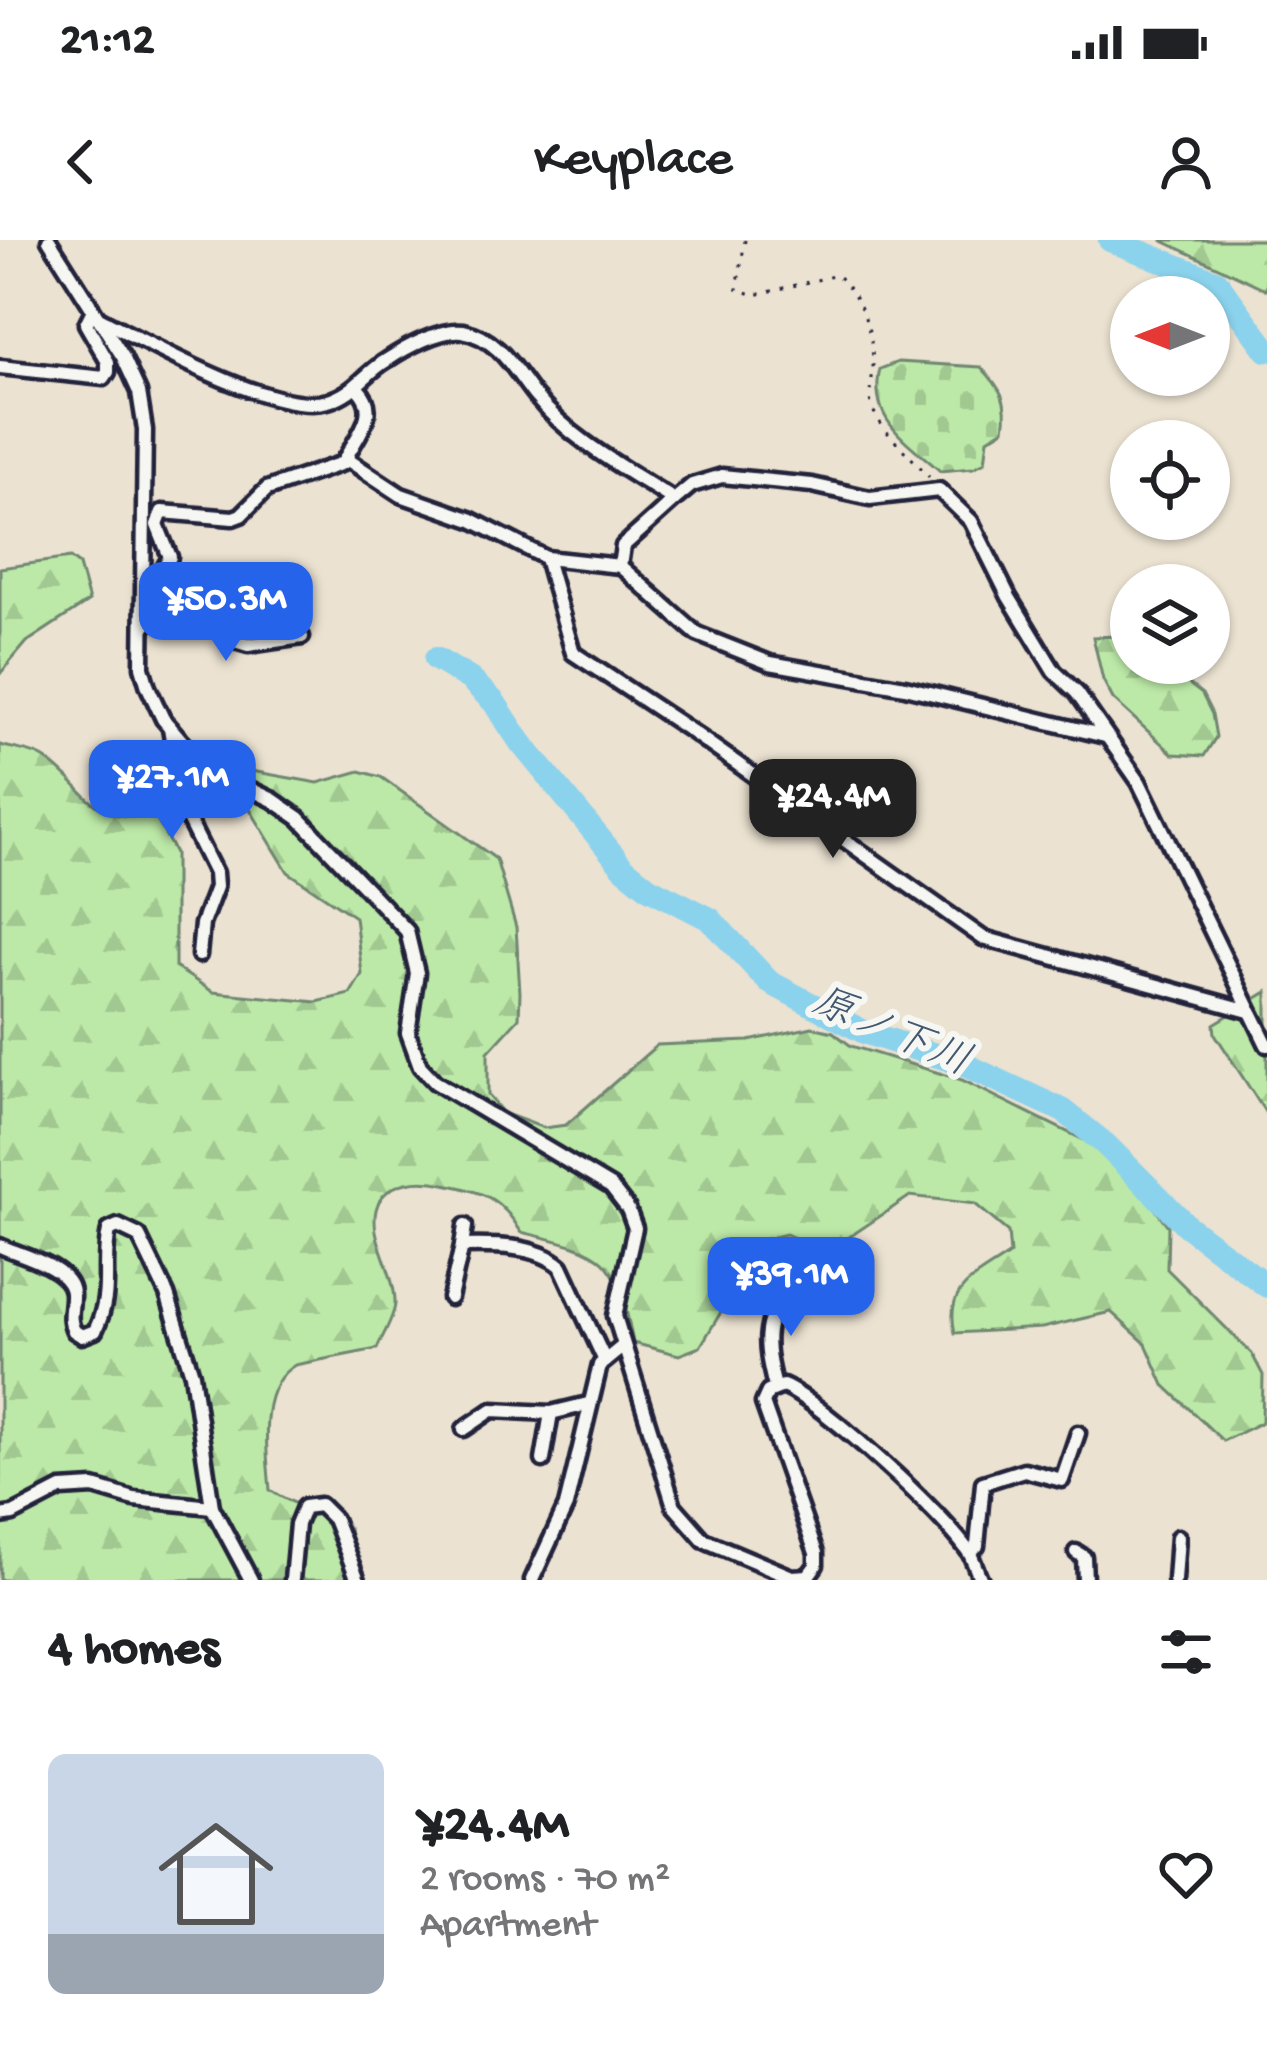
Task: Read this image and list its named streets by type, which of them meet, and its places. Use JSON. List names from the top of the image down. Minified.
{"water":["原ノ下川"],"north":"left","page":{"status":"21:12","header":"Keyplace","price":["¥50.3M","¥27.1M","¥24.4M","¥39.1M"],"heading":"4 homes","list":[{"name":"¥24.4M","note":"2 rooms · 70 m² · Apartment"}]}}
